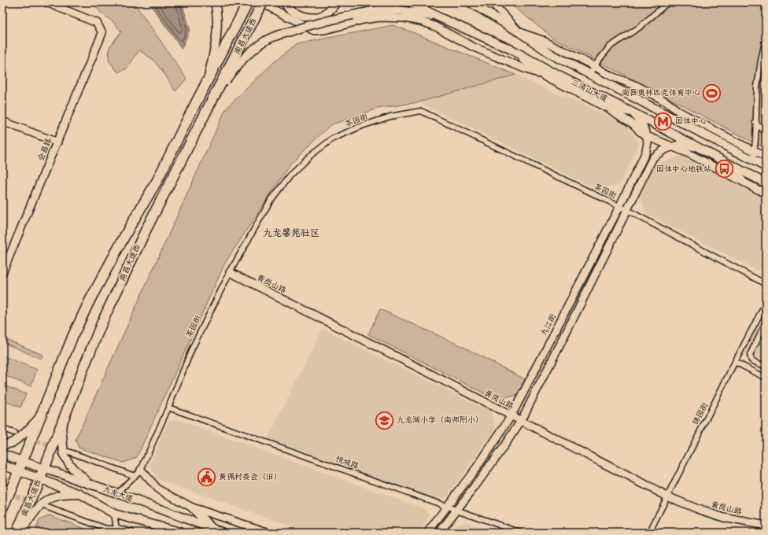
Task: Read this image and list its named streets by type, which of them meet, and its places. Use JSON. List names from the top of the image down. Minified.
{"streets":{"highway":["南昌大道西"],"main road":["三清山大道","九龙大道"],"street":["茶园街","会昌路","黄岗山路","九江街","锦园街","悦城路"]},"crossings":[["南昌大道西","九龙大道"],["茶园街","黄岗山路"],["茶园街","九江街"],["茶园街","悦城路"],["茶园街","九龙大道"],["黄岗山路","九江街"],["黄岗山路","锦园街"],["九江街","悦城路"]],"districts":["九龙馨苑社区"],"places":{"sports":["南昌奥林匹克体育中心"],"metro station":["国体中心"],"bus stop":["国体中心地铁站"],"school or university":["九龙湖小学（南师附小）"],"public building":["黄佩村委会（旧）"]}}
